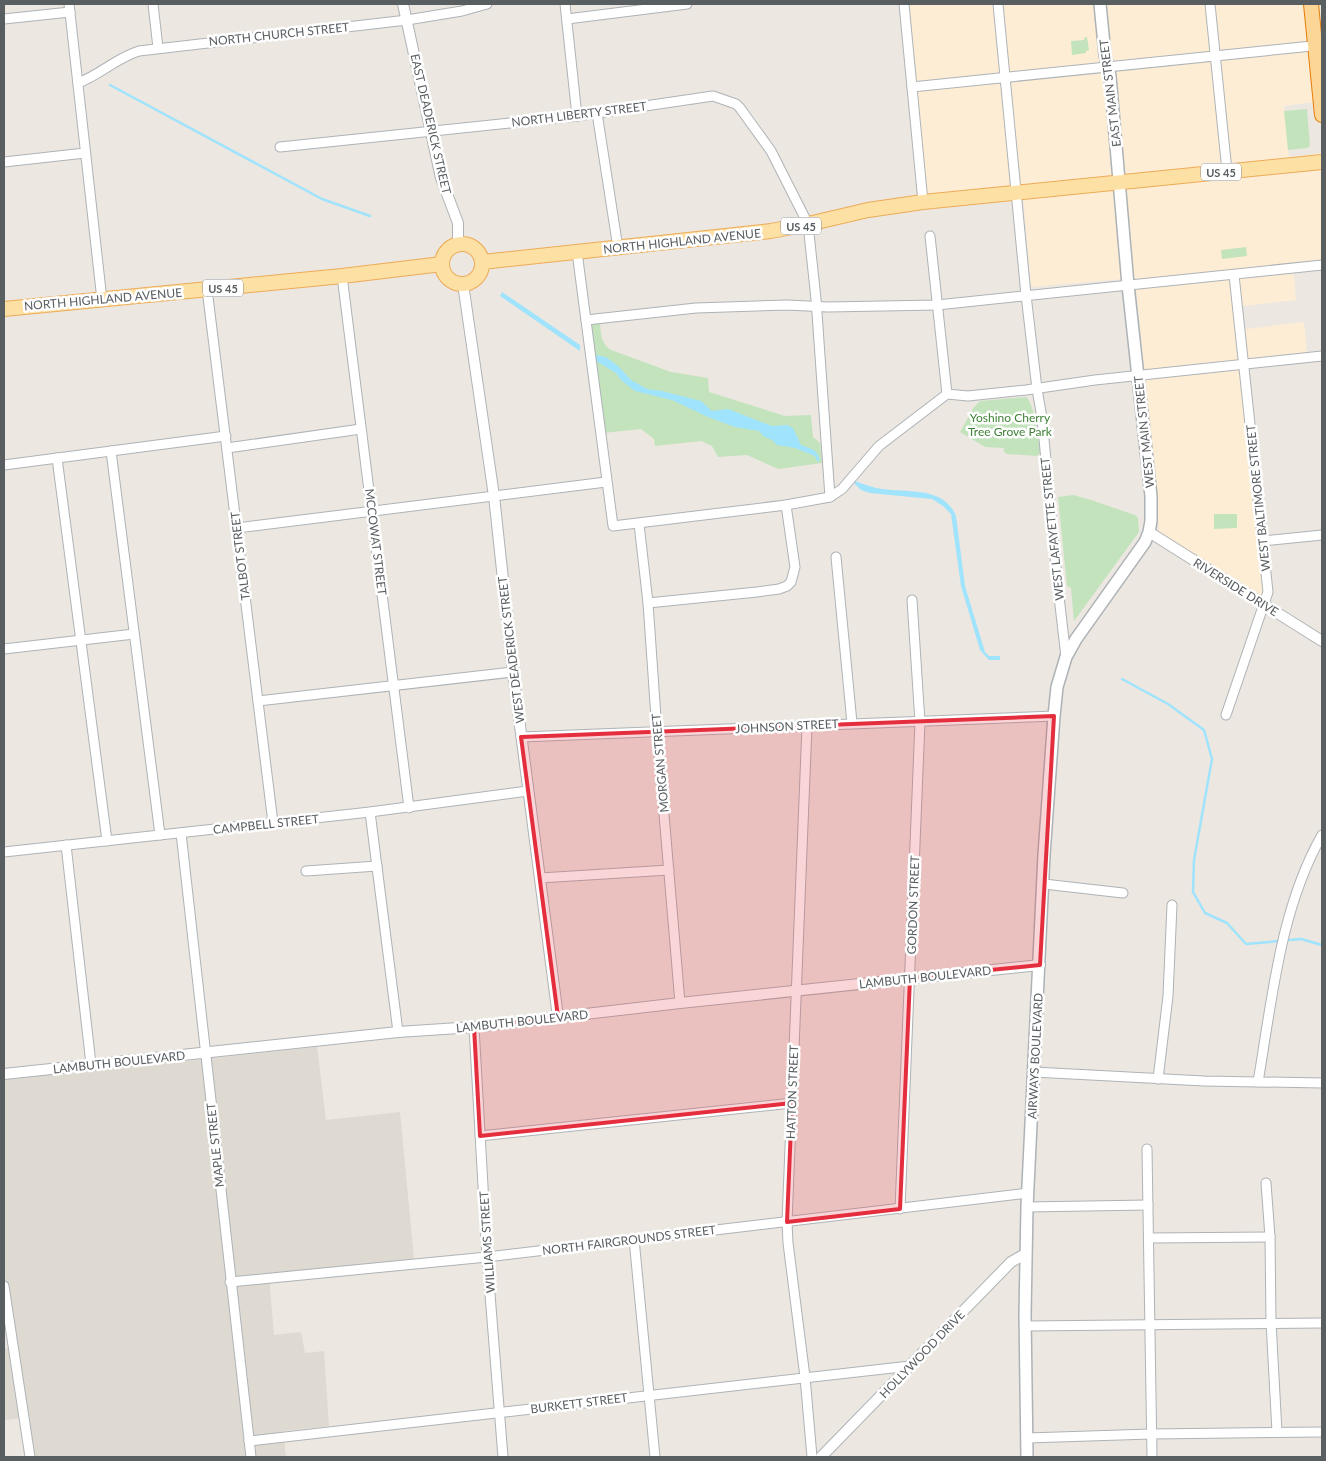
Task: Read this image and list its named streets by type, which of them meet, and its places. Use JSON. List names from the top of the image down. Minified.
{"streets":{"main road":["EAST MAIN STREET","US 45","NORTH HIGHLAND AVENUE","WEST MAIN STREET","AIRWAYS BOULEVARD"],"street":["NORTH CHURCH STREET","NORTH LIBERTY STREET","EAST DEADERICK STREET","WEST BALTIMORE STREET","WEST LAFAYETTE STREET","MCCOWAT STREET","TALBOT STREET","RIVERSIDE DRIVE","WEST DEADERICK STREET","JOHNSON STREET","MORGAN STREET","CAMPBELL STREET","GORDON STREET","LAMBUTH BOULEVARD","HATTON STREET","MAPLE STREET","NORTH FAIRGROUNDS STREET","WILLIAMS STREET","HOLLYWOOD DRIVE","BURKETT STREET"]},"crossings":[["NORTH CHURCH STREET","EAST DEADERICK STREET"],["EAST MAIN STREET","US 45"],["EAST MAIN STREET","NORTH HIGHLAND AVENUE"],["EAST MAIN STREET","WEST MAIN STREET"],["NORTH LIBERTY STREET","EAST DEADERICK STREET"],["NORTH LIBERTY STREET","NORTH HIGHLAND AVENUE"],["EAST DEADERICK STREET","NORTH HIGHLAND AVENUE"],["EAST DEADERICK STREET","WEST DEADERICK STREET"],["US 45","NORTH HIGHLAND AVENUE"],["US 45","WEST MAIN STREET"],["NORTH HIGHLAND AVENUE","WEST MAIN STREET"],["NORTH HIGHLAND AVENUE","WEST LAFAYETTE STREET"],["NORTH HIGHLAND AVENUE","MCCOWAT STREET"],["NORTH HIGHLAND AVENUE","TALBOT STREET"],["NORTH HIGHLAND AVENUE","WEST DEADERICK STREET"],["WEST MAIN STREET","WEST LAFAYETTE STREET"],["WEST MAIN STREET","RIVERSIDE DRIVE"],["WEST MAIN STREET","AIRWAYS BOULEVARD"],["WEST BALTIMORE STREET","RIVERSIDE DRIVE"],["WEST LAFAYETTE STREET","AIRWAYS BOULEVARD"],["MCCOWAT STREET","CAMPBELL STREET"],["TALBOT STREET","CAMPBELL STREET"],["WEST DEADERICK STREET","JOHNSON STREET"],["WEST DEADERICK STREET","CAMPBELL STREET"],["WEST DEADERICK STREET","LAMBUTH BOULEVARD"],["JOHNSON STREET","MORGAN STREET"],["JOHNSON STREET","GORDON STREET"],["JOHNSON STREET","AIRWAYS BOULEVARD"],["JOHNSON STREET","HATTON STREET"],["MORGAN STREET","LAMBUTH BOULEVARD"],["CAMPBELL STREET","MAPLE STREET"],["GORDON STREET","LAMBUTH BOULEVARD"],["GORDON STREET","NORTH FAIRGROUNDS STREET"],["LAMBUTH BOULEVARD","AIRWAYS BOULEVARD"],["LAMBUTH BOULEVARD","HATTON STREET"],["LAMBUTH BOULEVARD","MAPLE STREET"],["LAMBUTH BOULEVARD","WILLIAMS STREET"],["AIRWAYS BOULEVARD","NORTH FAIRGROUNDS STREET"],["AIRWAYS BOULEVARD","HOLLYWOOD DRIVE"],["HATTON STREET","NORTH FAIRGROUNDS STREET"],["HATTON STREET","BURKETT STREET"],["MAPLE STREET","NORTH FAIRGROUNDS STREET"],["MAPLE STREET","BURKETT STREET"],["NORTH FAIRGROUNDS STREET","WILLIAMS STREET"],["WILLIAMS STREET","BURKETT STREET"],["HOLLYWOOD DRIVE","BURKETT STREET"]],"parks":["Yoshino Cherry Tree Grove Park"]}
